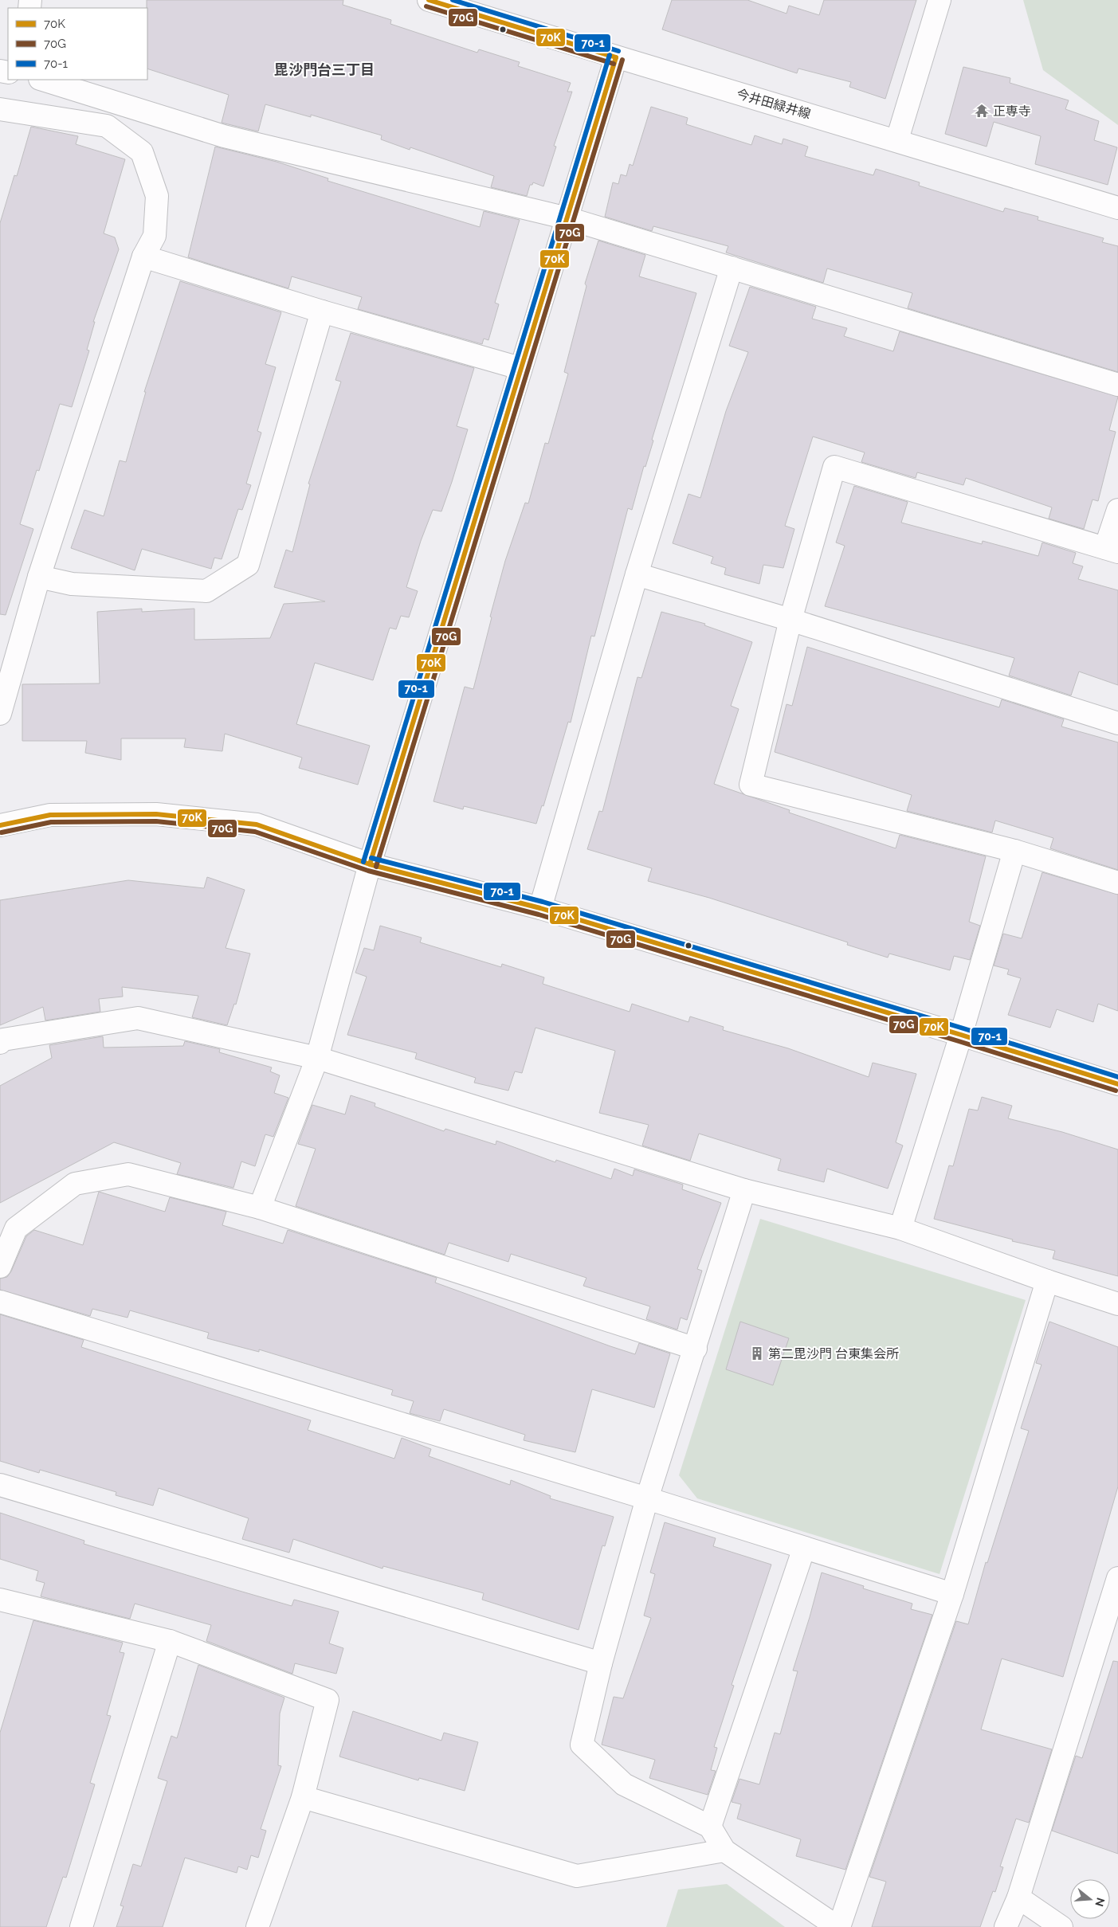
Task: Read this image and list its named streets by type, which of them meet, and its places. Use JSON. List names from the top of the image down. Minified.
{"streets":{"street":["今井田緑井線"]},"districts":["毘沙門台三丁目"],"places":{"temple":["正専寺"],"building":["第二毘沙門 台東集会所"]},"lines":["transit line 70K","transit line 70-1","transit line 70G"],"legend":["70K","70G","70-1"],"north":"right"}
